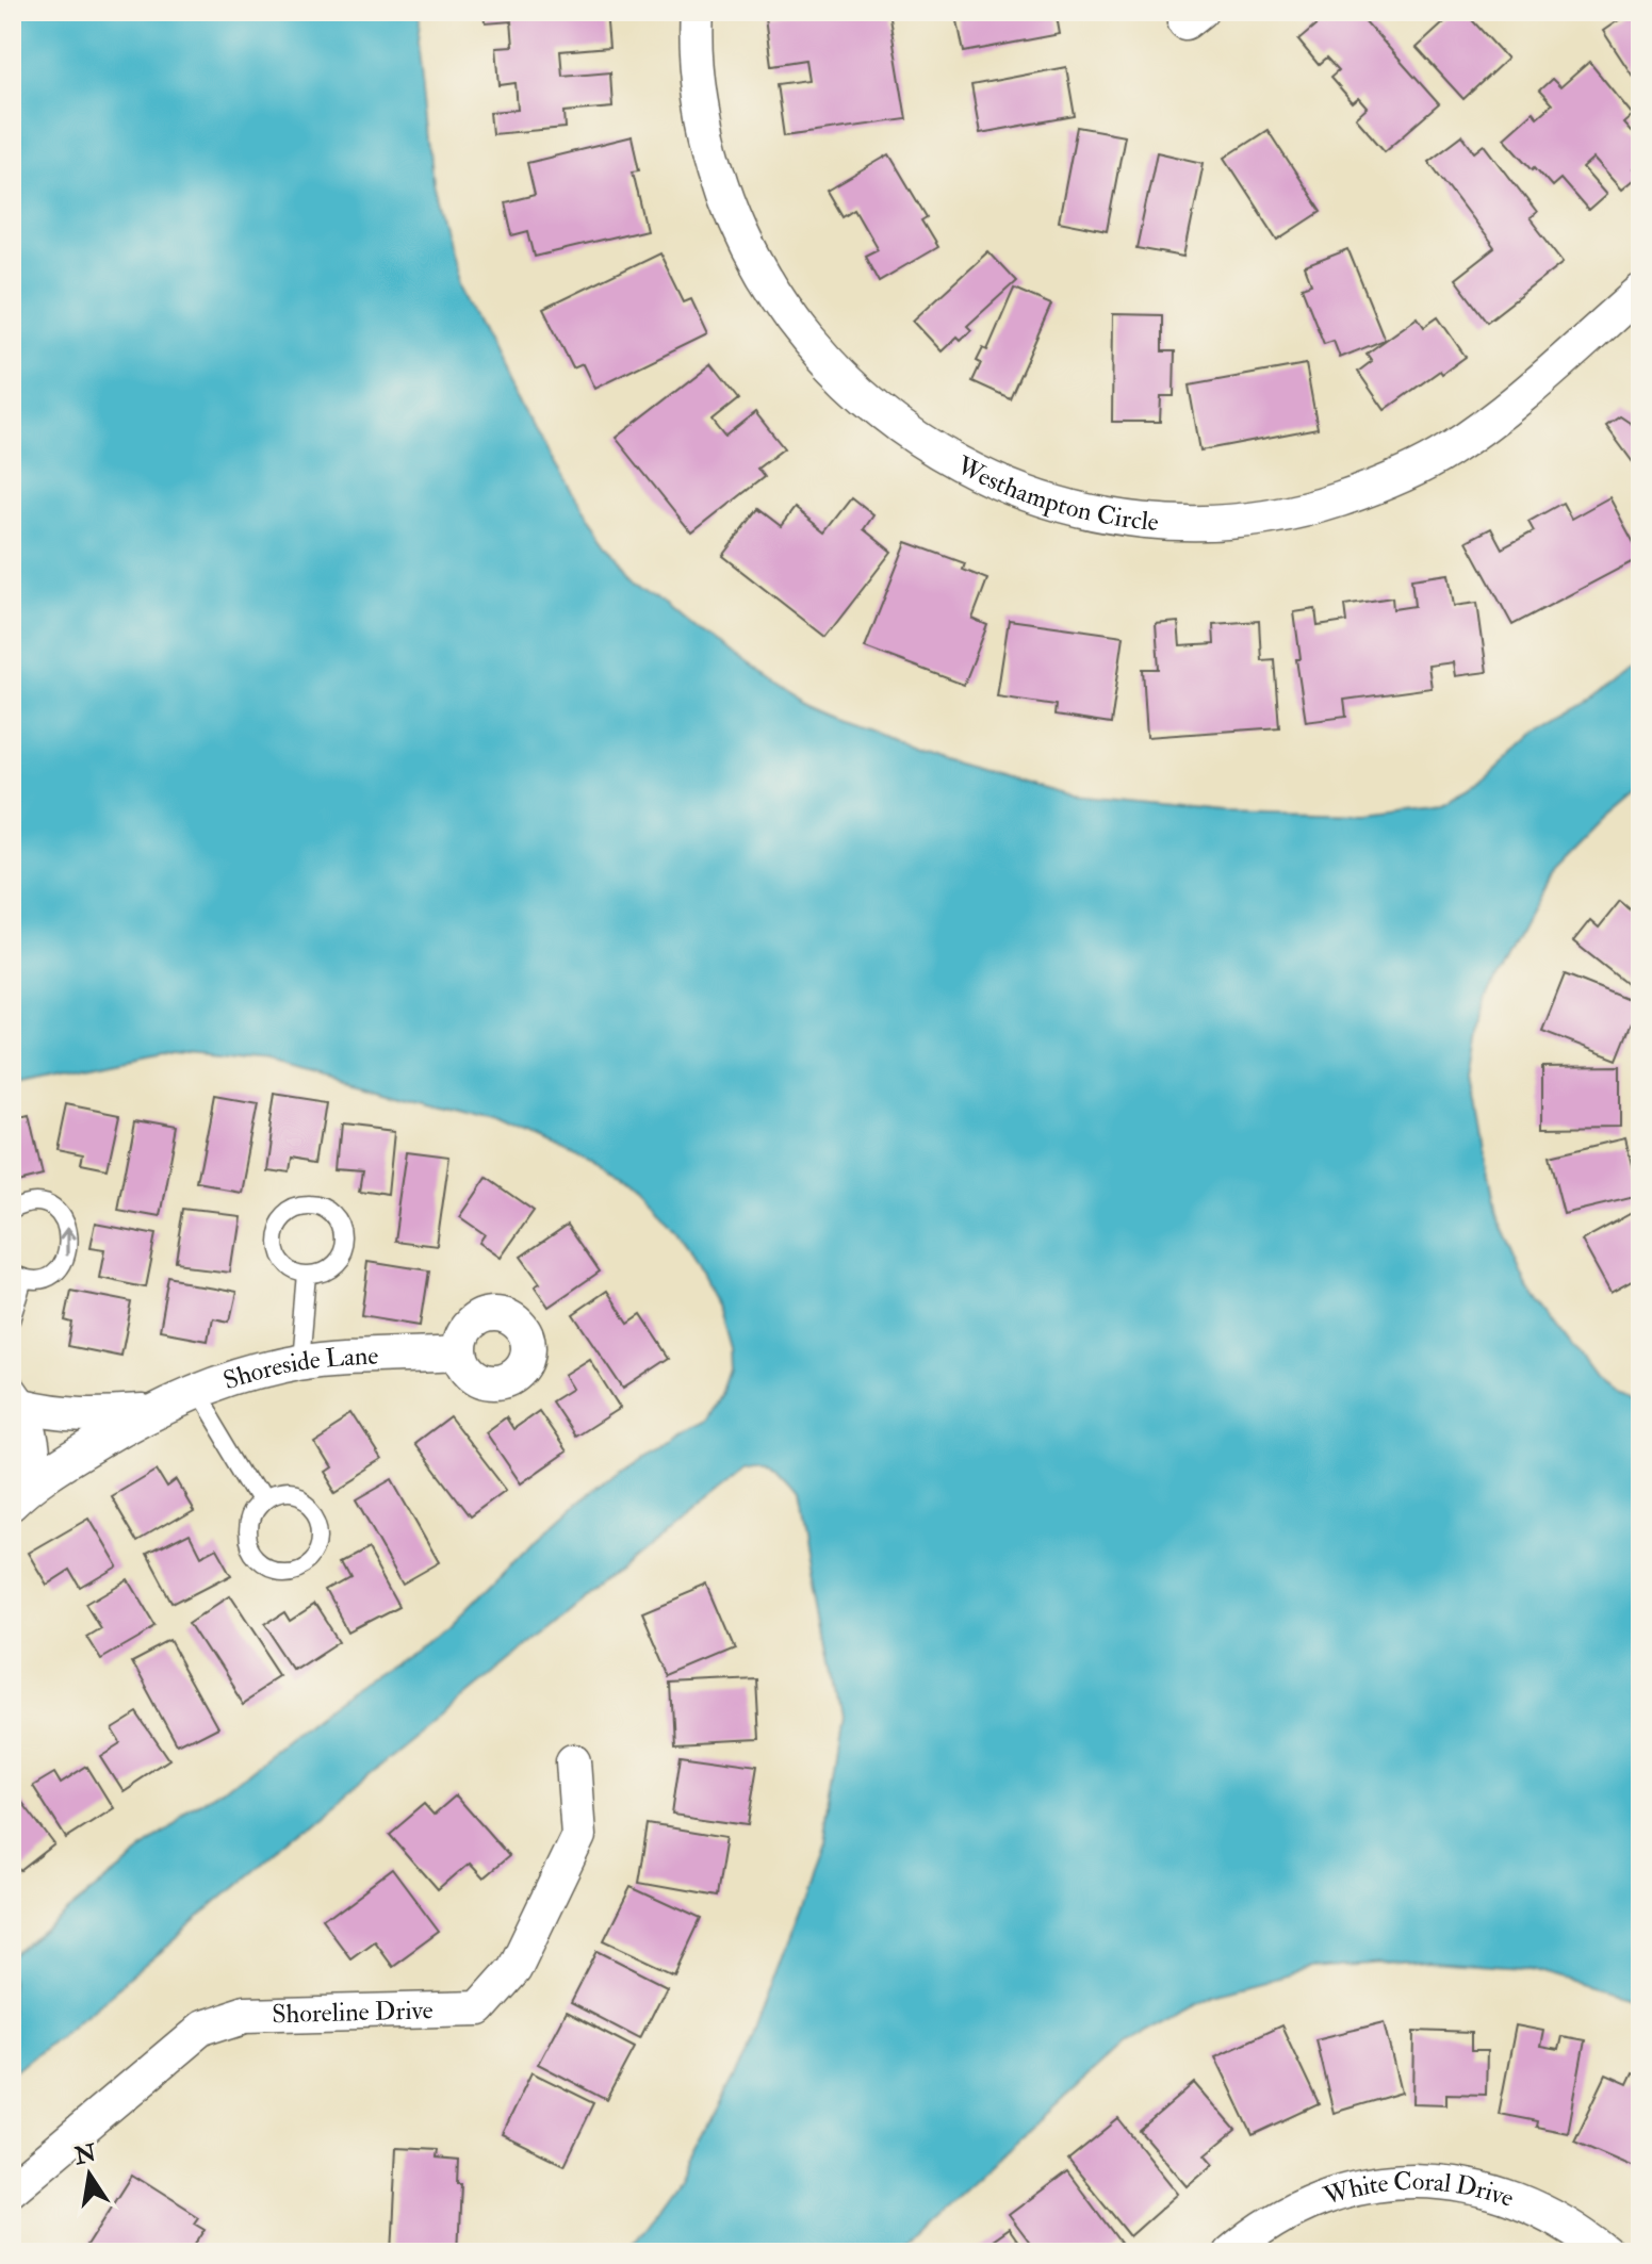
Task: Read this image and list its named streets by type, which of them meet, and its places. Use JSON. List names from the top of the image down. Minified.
{"streets":{"street":["Westhampton Circle","Shoreside Lane","Shoreline Drive","White Coral Drive"]},"north":"top"}
